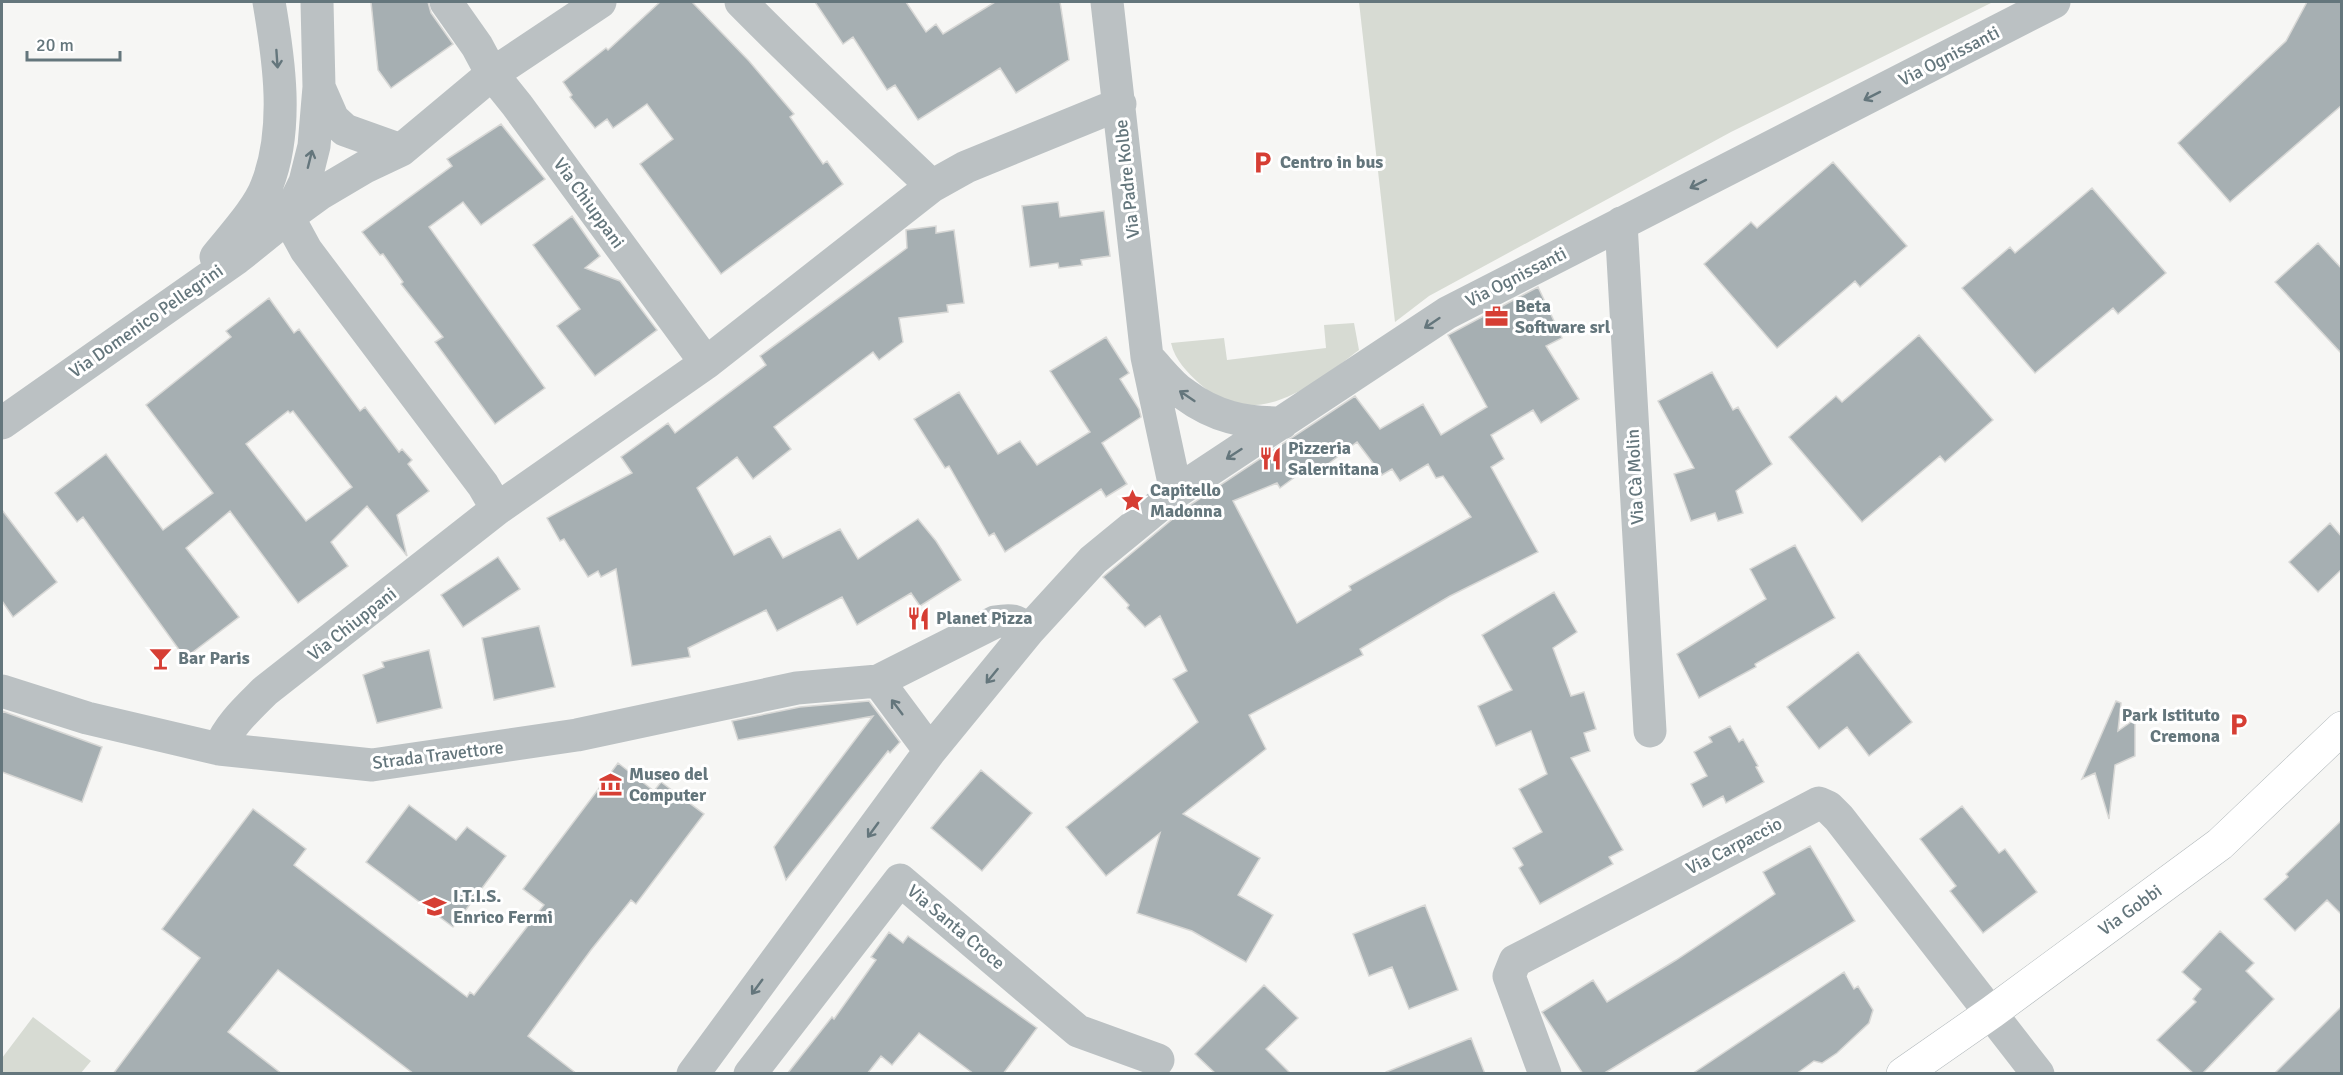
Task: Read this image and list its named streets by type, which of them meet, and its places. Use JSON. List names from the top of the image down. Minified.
{"streets":{"street":["Via Ognissanti","Via Padre Kolbe","Via Chiuppani","Via Domenico Pellegrini","Via Cà Molin","Strada Travettore","Via Carpaccio","Via Gobbi","Via Santa Croce"]},"crossings":[["Via Ognissanti","Via Padre Kolbe"],["Via Ognissanti","Via Cà Molin"],["Via Ognissanti","Strada Travettore"],["Via Padre Kolbe","Via Chiuppani"],["Via Chiuppani","Via Domenico Pellegrini"],["Via Chiuppani","Strada Travettore"],["Via Carpaccio","Via Gobbi"]],"one_way":["Via Ognissanti"],"places":{"parking":["Centro in bus","Park Istituto Cremona"],"office":["Beta Software srl"],"restaurant":["Pizzeria Salernitana","Planet Pizza"],"place":["Capitello Madonna"],"bar":["Bar Paris"],"museum":["Museo del Computer"],"school or university":["I.T.I.S. Enrico Fermi"]},"scale_bar":"20 m"}
